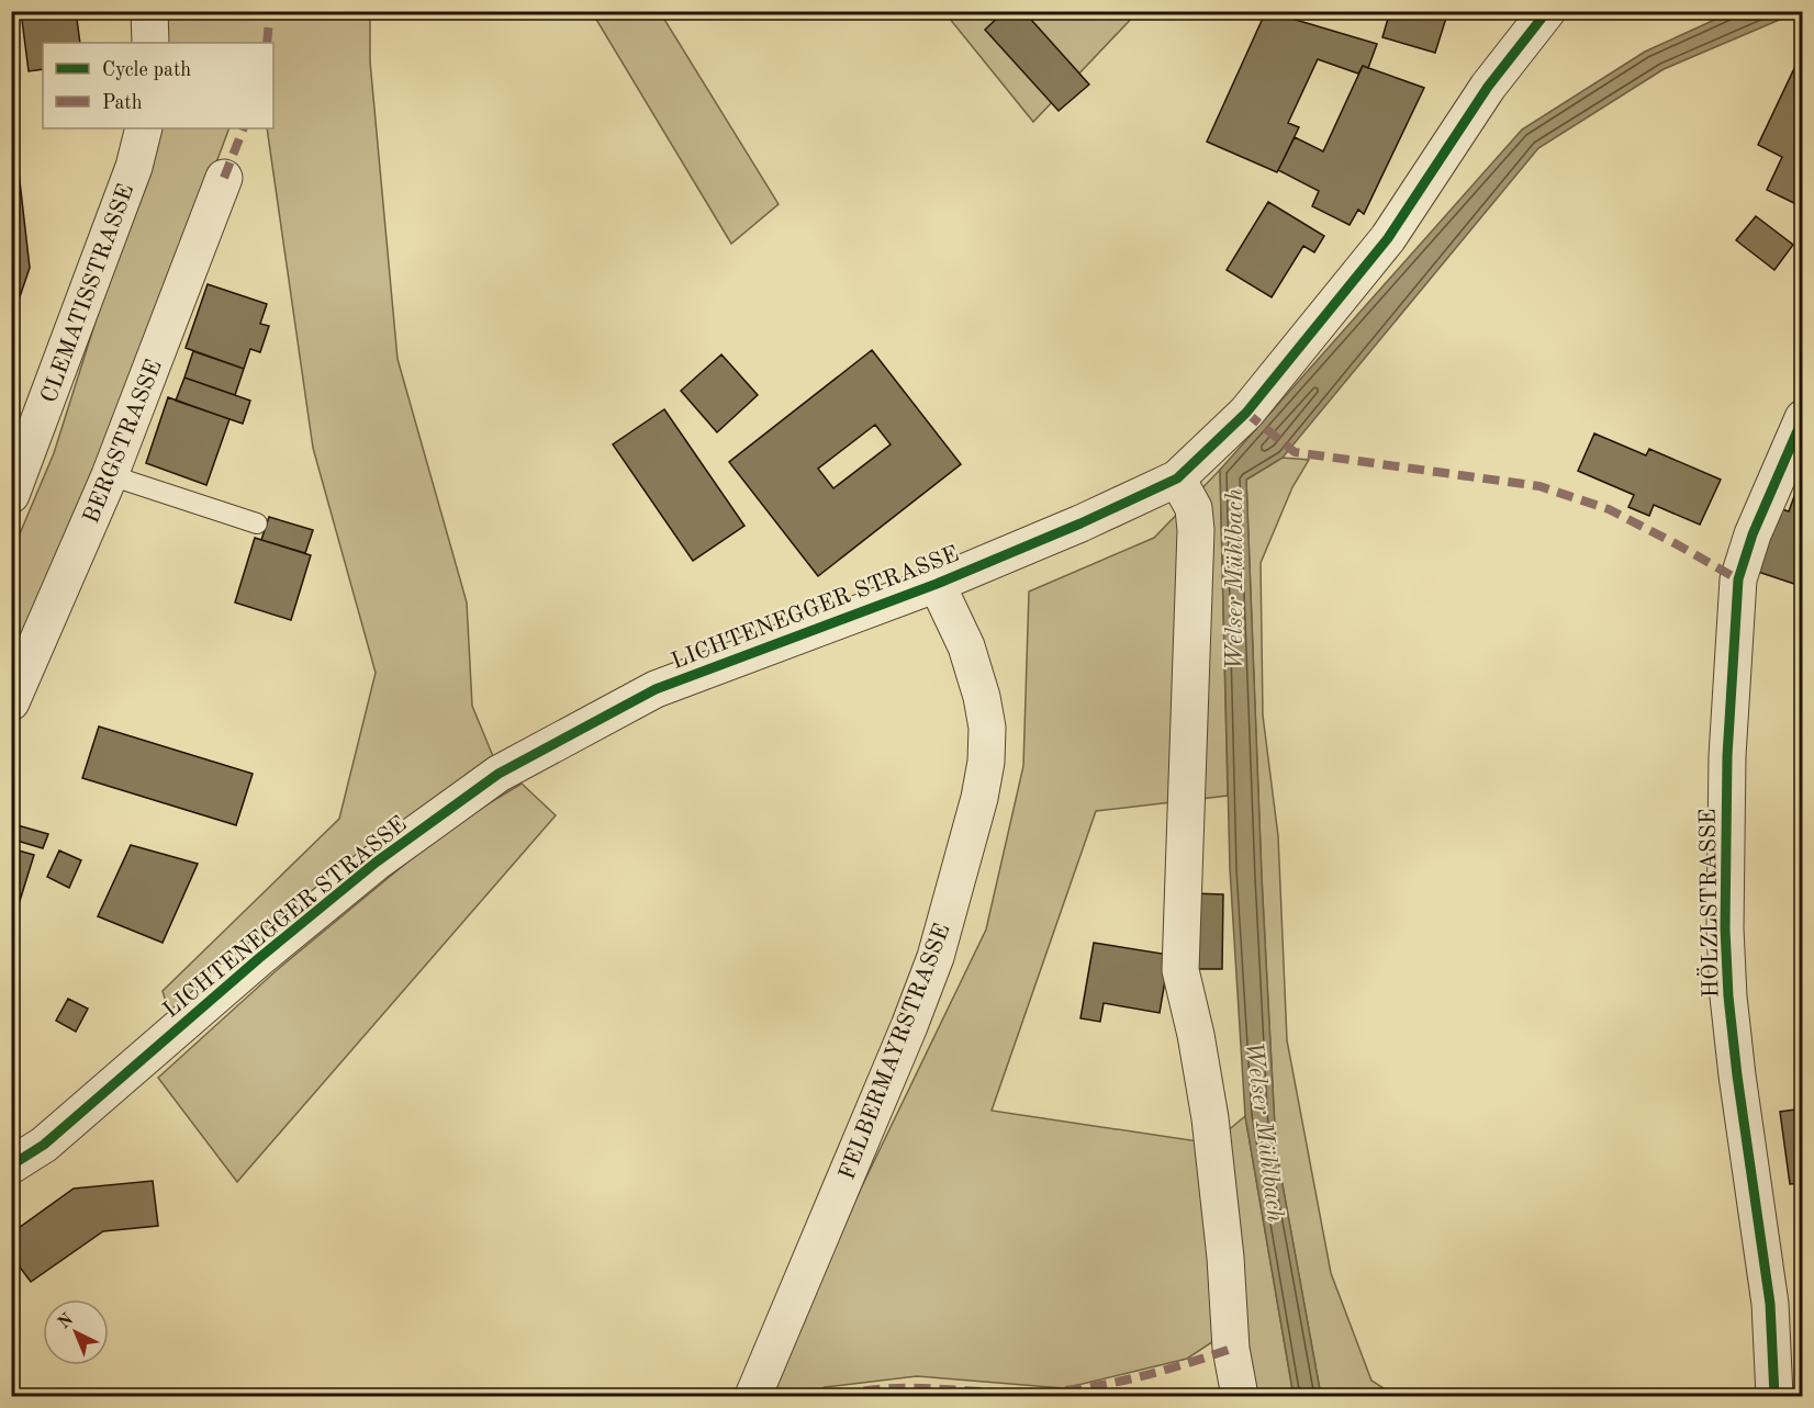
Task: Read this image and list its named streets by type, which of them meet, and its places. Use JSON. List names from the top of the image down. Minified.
{"streets":{"street":["CLEMATISSTRASSE","BERGSTRASSE","LICHTENEGGER STRASSE","HÖLZLSTRASSE","FELBERMAYRSTRASSE"]},"crossings":[["LICHTENEGGER STRASSE","FELBERMAYRSTRASSE"]],"water":["Welser Mühlbach"],"legend":["Cycle path","Path"],"north":"top left"}
